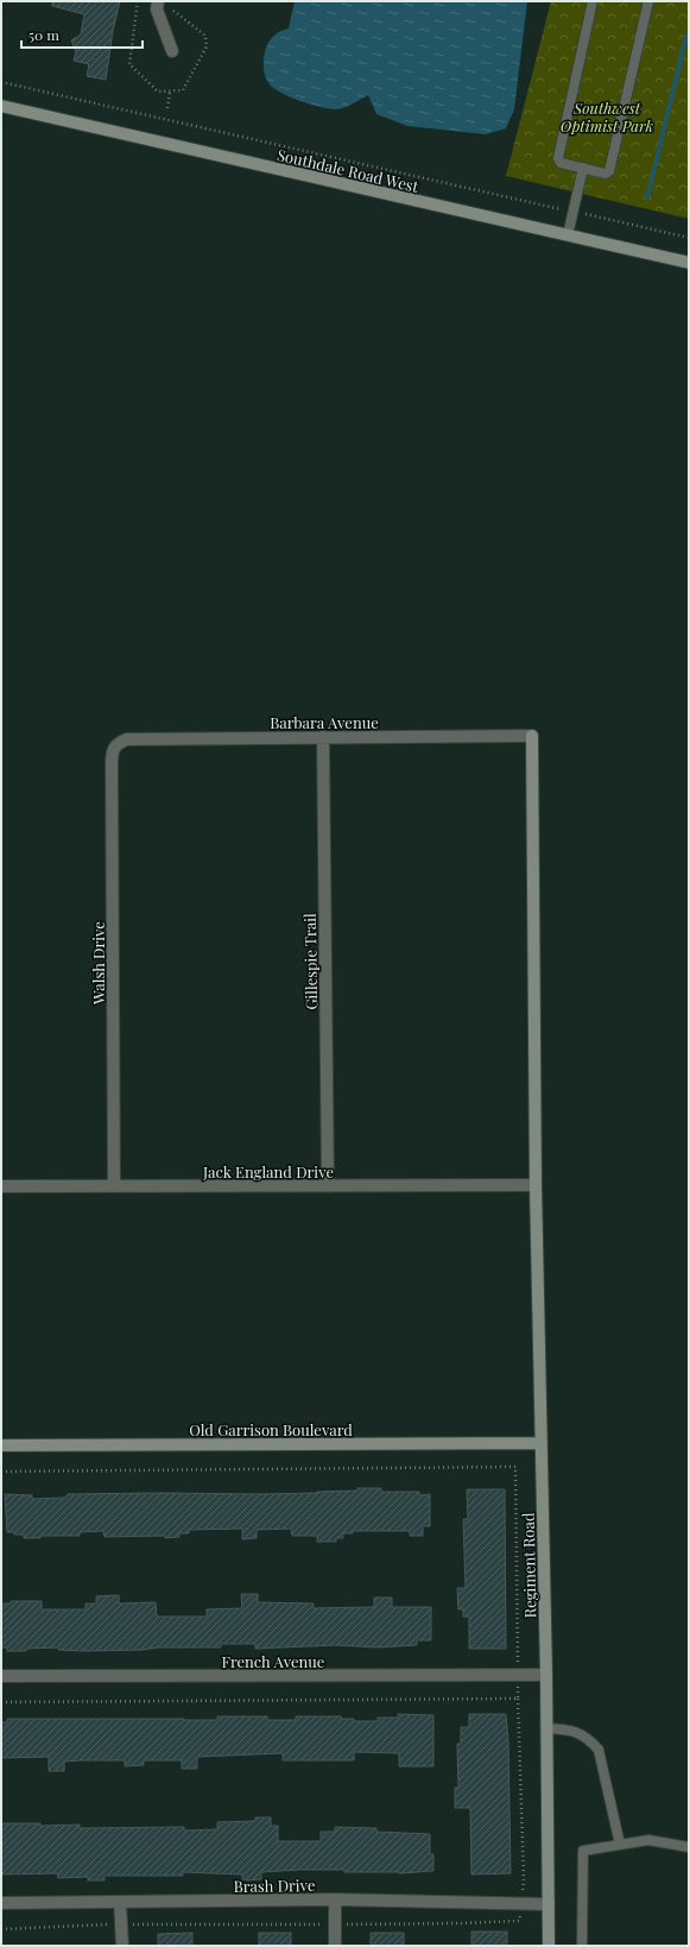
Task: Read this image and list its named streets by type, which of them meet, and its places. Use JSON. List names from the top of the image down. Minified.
{"streets":{"street":["Southdale Road West","Barbara Avenue","Gillespie Trail","Walsh Drive","Jack England Drive","Old Garrison Boulevard","Regiment Road","French Avenue","Brash Drive"]},"crossings":[["Barbara Avenue","Gillespie Trail"],["Barbara Avenue","Walsh Drive"],["Barbara Avenue","Regiment Road"],["Gillespie Trail","Jack England Drive"],["Walsh Drive","Jack England Drive"],["Jack England Drive","Regiment Road"],["Old Garrison Boulevard","Regiment Road"],["Regiment Road","French Avenue"],["Regiment Road","Brash Drive"]],"parks":["Southwest Optimist Park"],"scale_bar":"50 m"}
